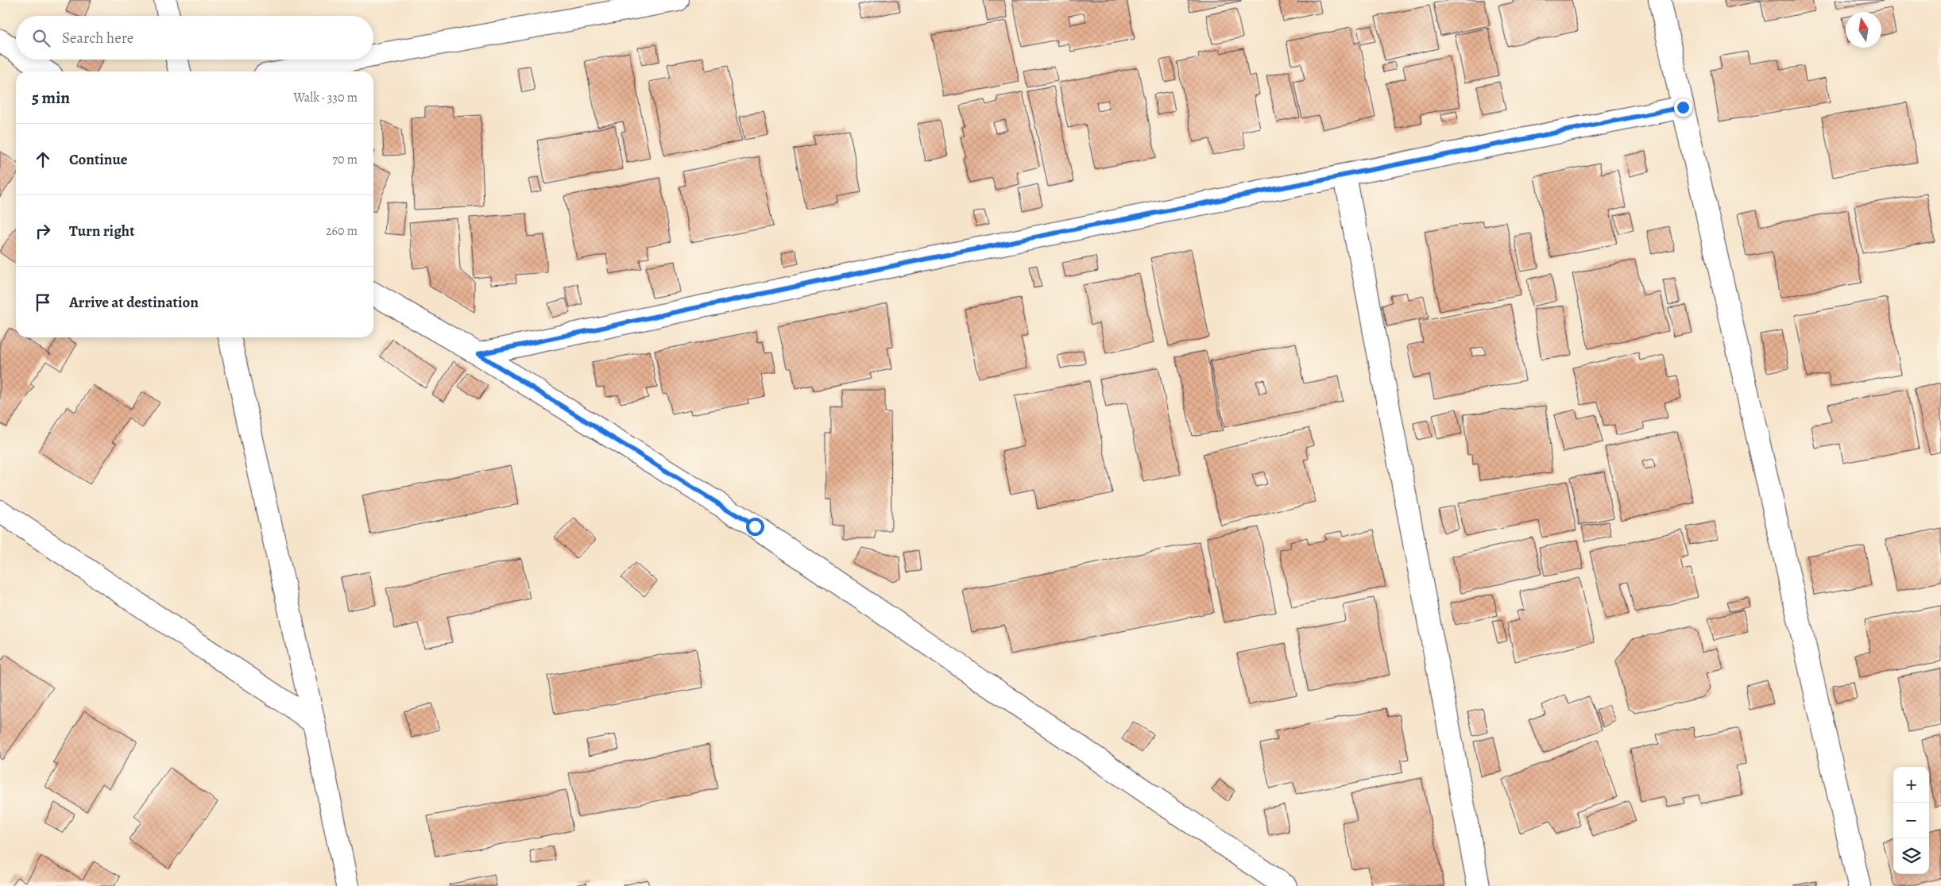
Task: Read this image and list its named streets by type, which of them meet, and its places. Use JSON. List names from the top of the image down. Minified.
{"north":"top","page":{"search":"Search here","heading":["5 min","Walk · 330 m"],"list":[["Continue","70 m"],["Turn right","260 m"],"Arrive at destination"],"map_buttons":["+","−"]}}
